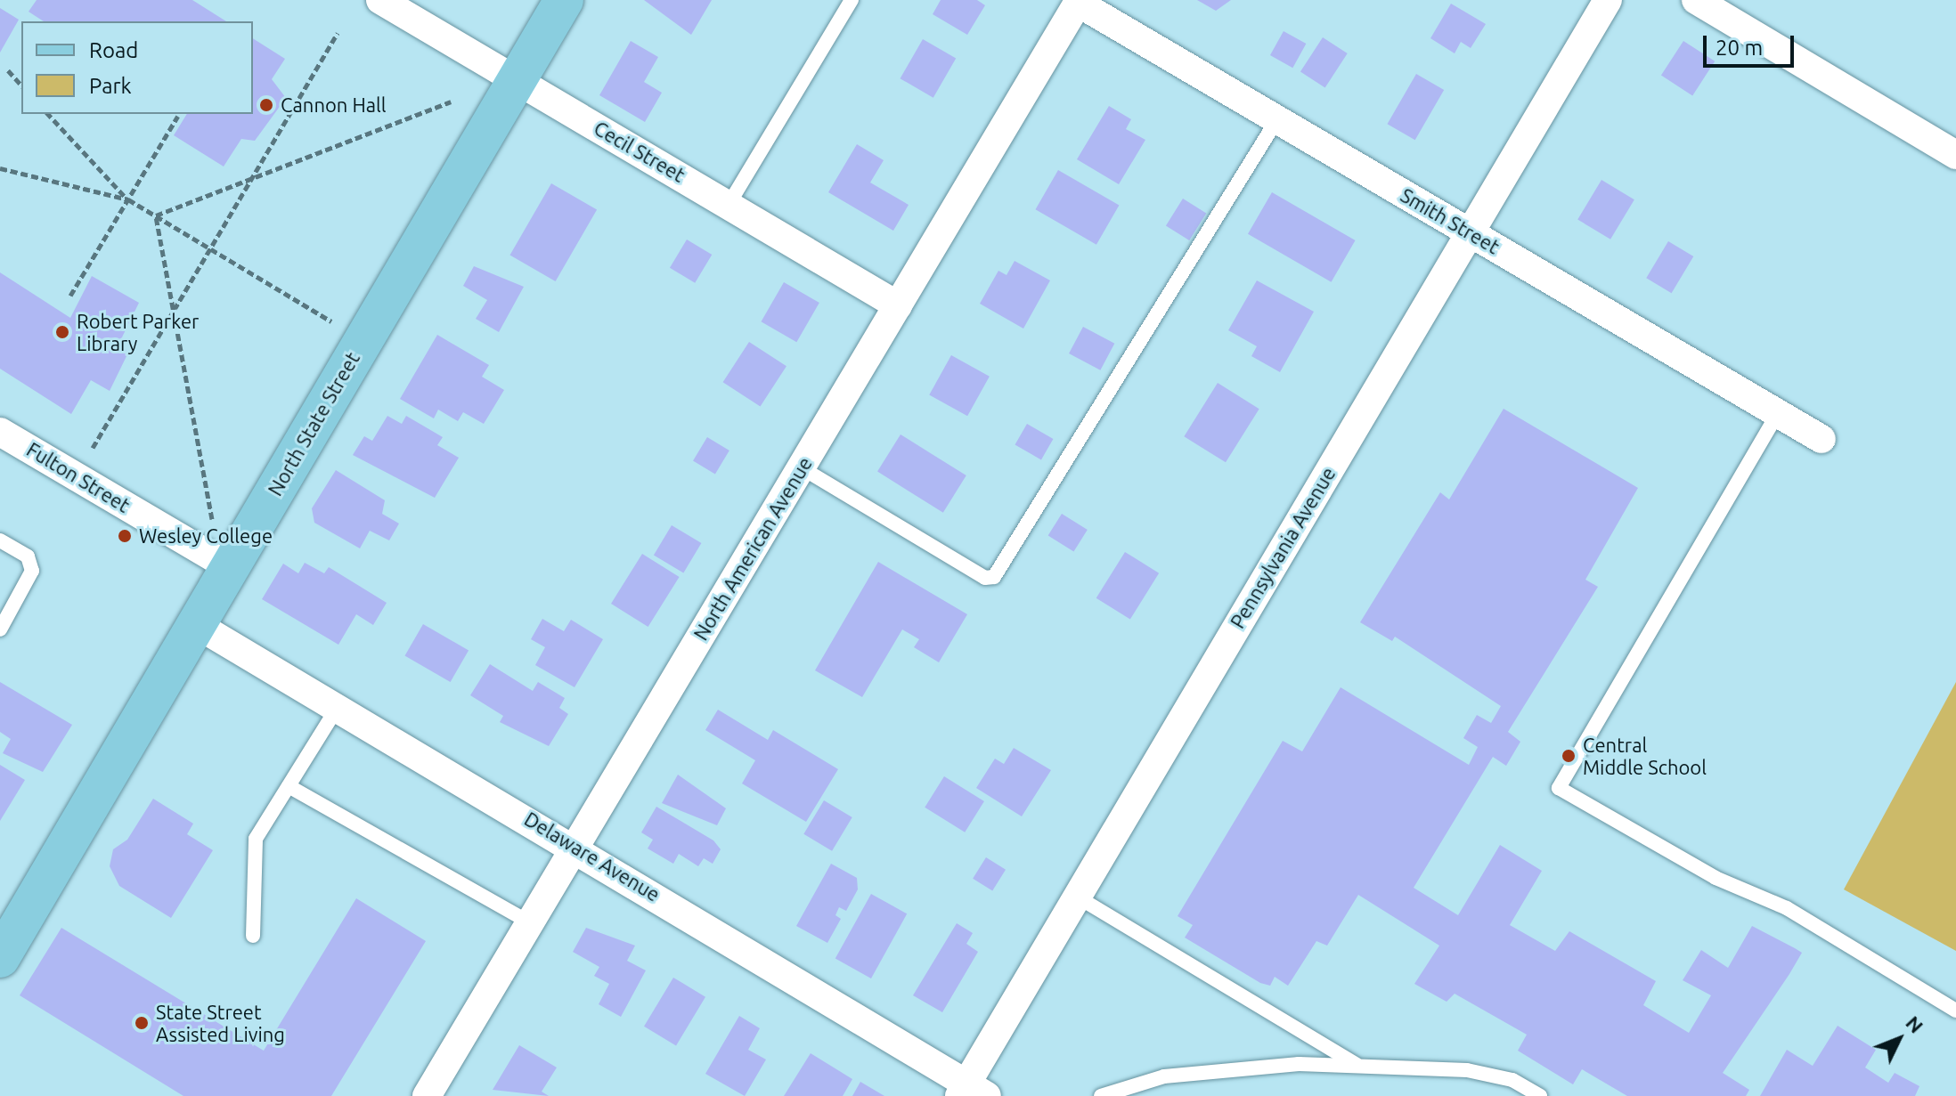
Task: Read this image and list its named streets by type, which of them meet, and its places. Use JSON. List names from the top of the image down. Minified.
{"streets":{"main road":["North State Street"],"street":["Cecil Street","Smith Street","Fulton Street","Pennsylvania Avenue","North American Avenue","Delaware Avenue"]},"crossings":[["Cecil Street","North State Street"],["Cecil Street","North American Avenue"],["Smith Street","Pennsylvania Avenue"],["Smith Street","North American Avenue"],["North State Street","Fulton Street"],["North State Street","Delaware Avenue"],["Pennsylvania Avenue","Delaware Avenue"],["North American Avenue","Delaware Avenue"]],"places":["Cannon Hall","Robert Parker Library","Wesley College","Central Middle School","State Street Assisted Living"],"legend":["Road","Park"],"scale_bar":"20 m","north":"top right"}
